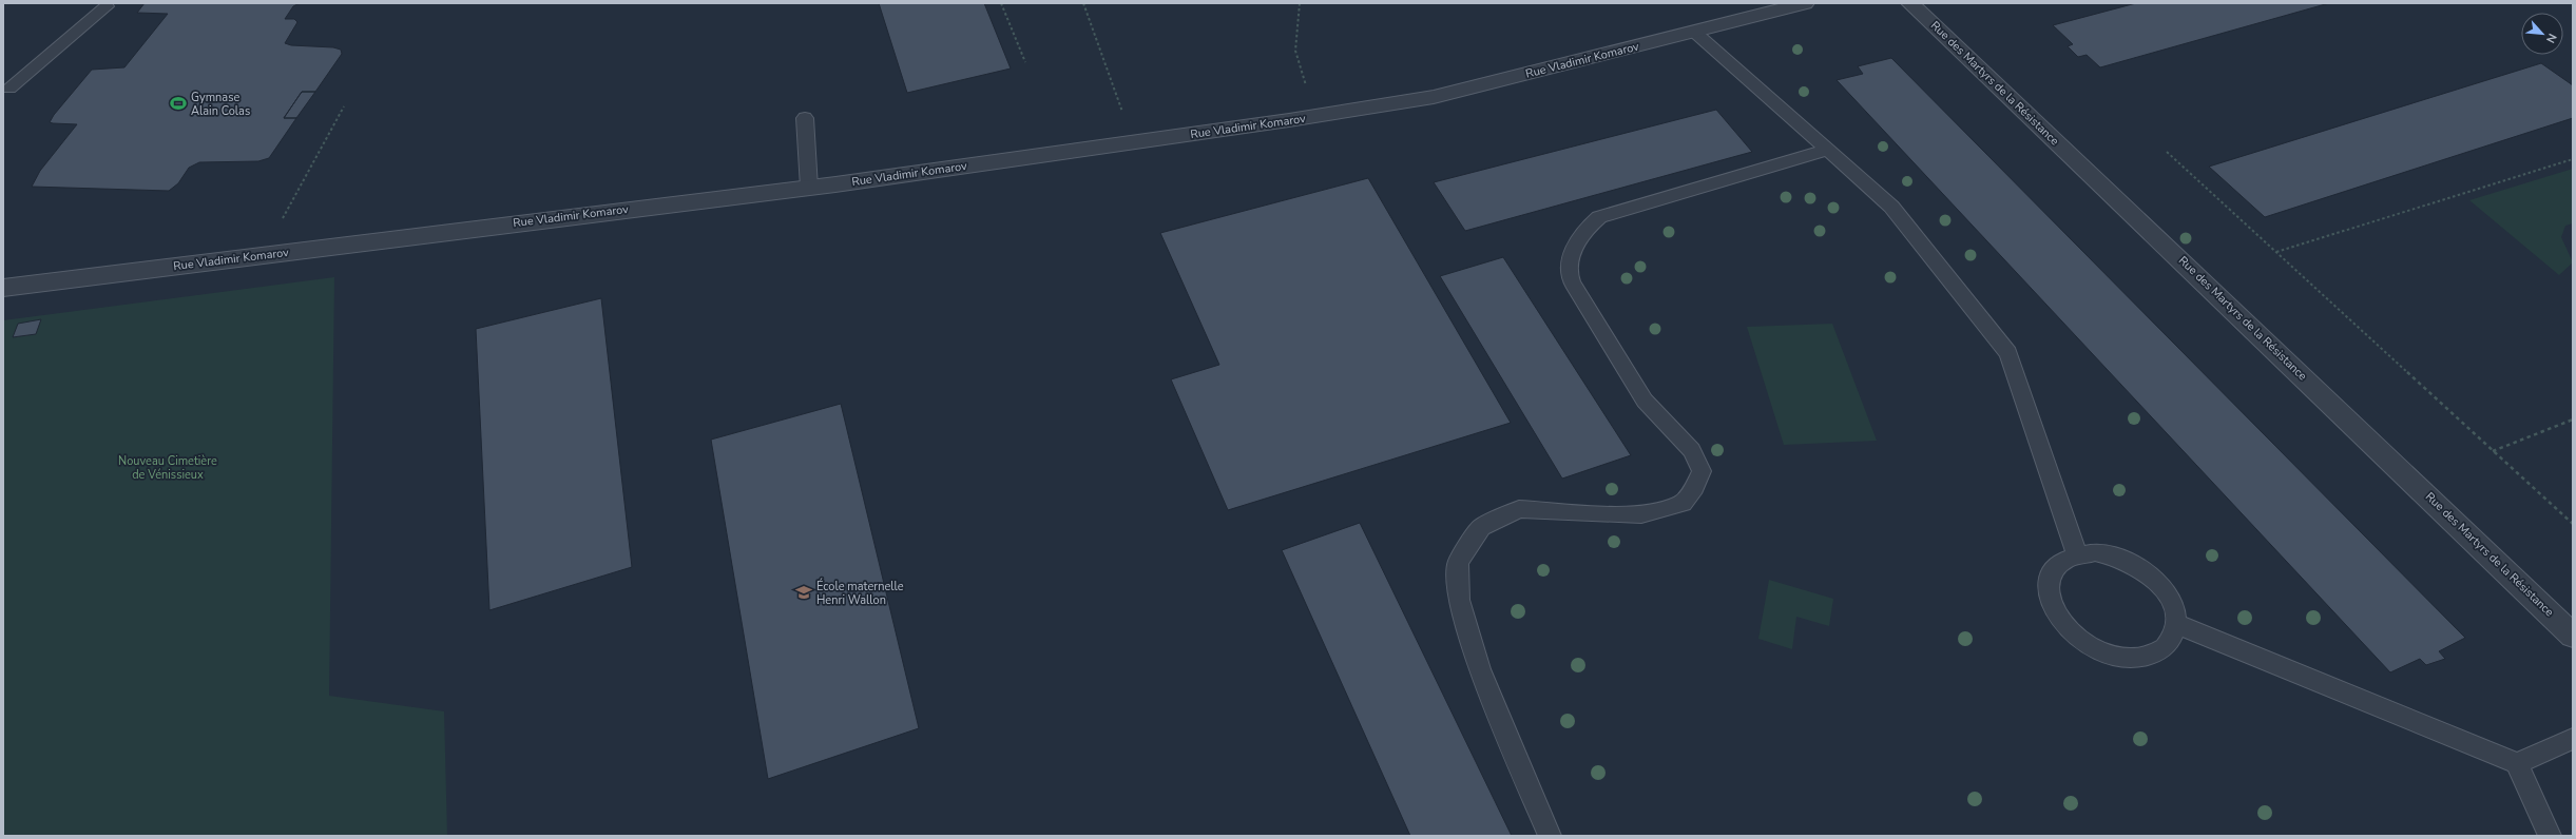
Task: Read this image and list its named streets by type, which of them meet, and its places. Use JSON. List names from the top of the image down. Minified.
{"streets":{"street":["Rue Vladimir Komarov","Rue des Martyrs de la Résistance"]},"parks":["Nouveau Cimetière de Vénissieux"],"places":{"sports":["Gymnase Alain Colas"],"school or university":["École maternelle Henri Wallon"]},"north":"bottom right"}
